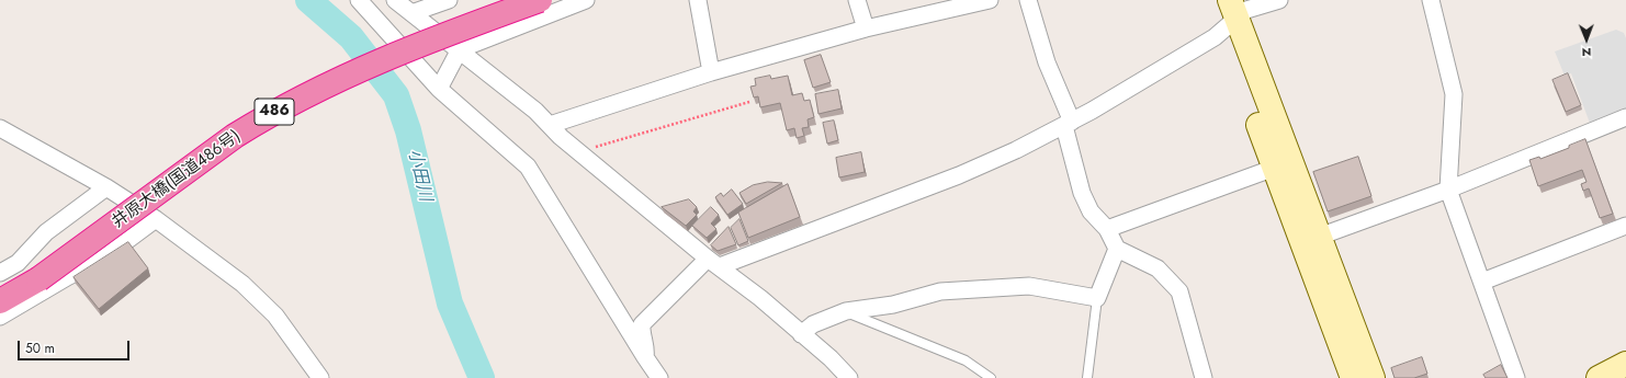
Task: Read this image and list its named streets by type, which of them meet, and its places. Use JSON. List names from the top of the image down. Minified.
{"streets":{"highway":["486","井原大橋(国道486号)"]},"crossings":[["486","井原大橋(国道486号)"]],"water":["小田川"],"scale_bar":"50 m","north":"bottom"}
